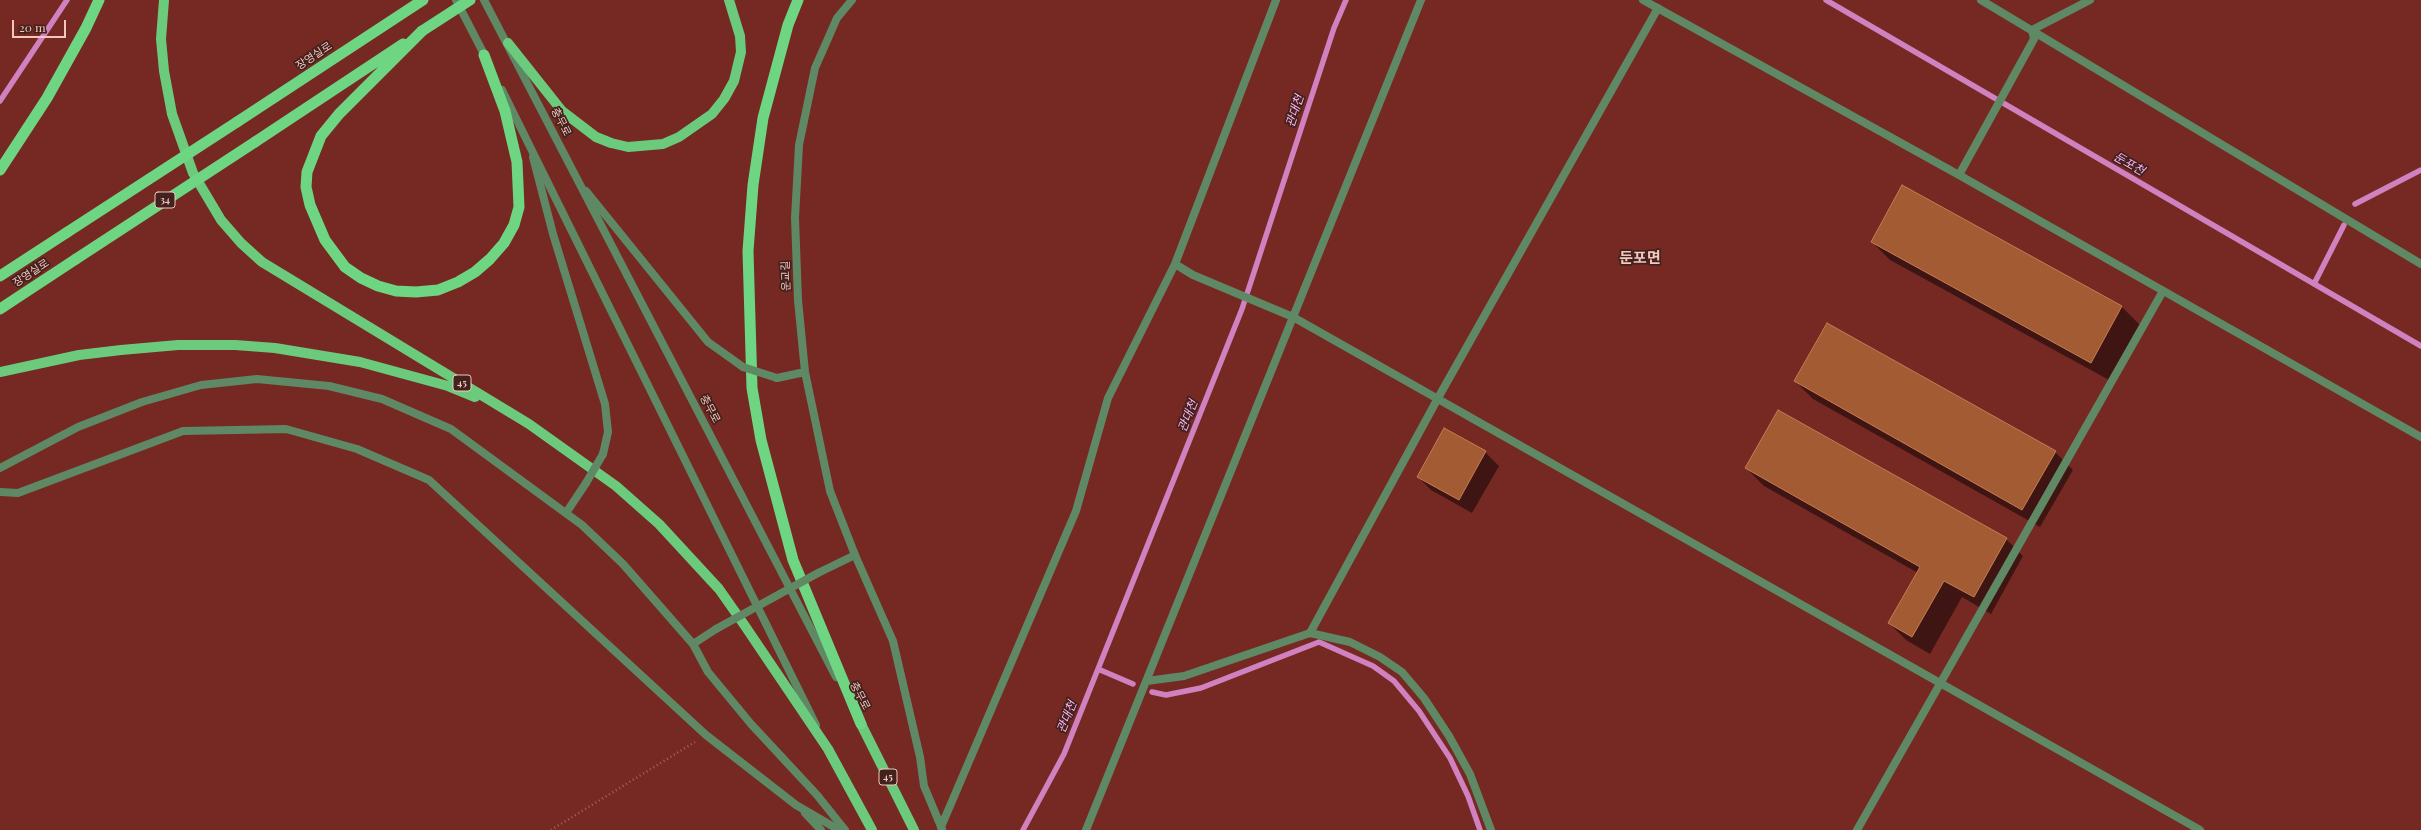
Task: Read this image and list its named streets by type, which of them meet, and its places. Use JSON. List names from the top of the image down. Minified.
{"streets":{"highway":["장영실로","34","45"],"main road":["충무로"],"street":["운교길"]},"crossings":[["장영실로","34"],["충무로","45"]],"districts":["둔포면"],"water":["관대천","둔포천"],"scale_bar":"20 m"}
